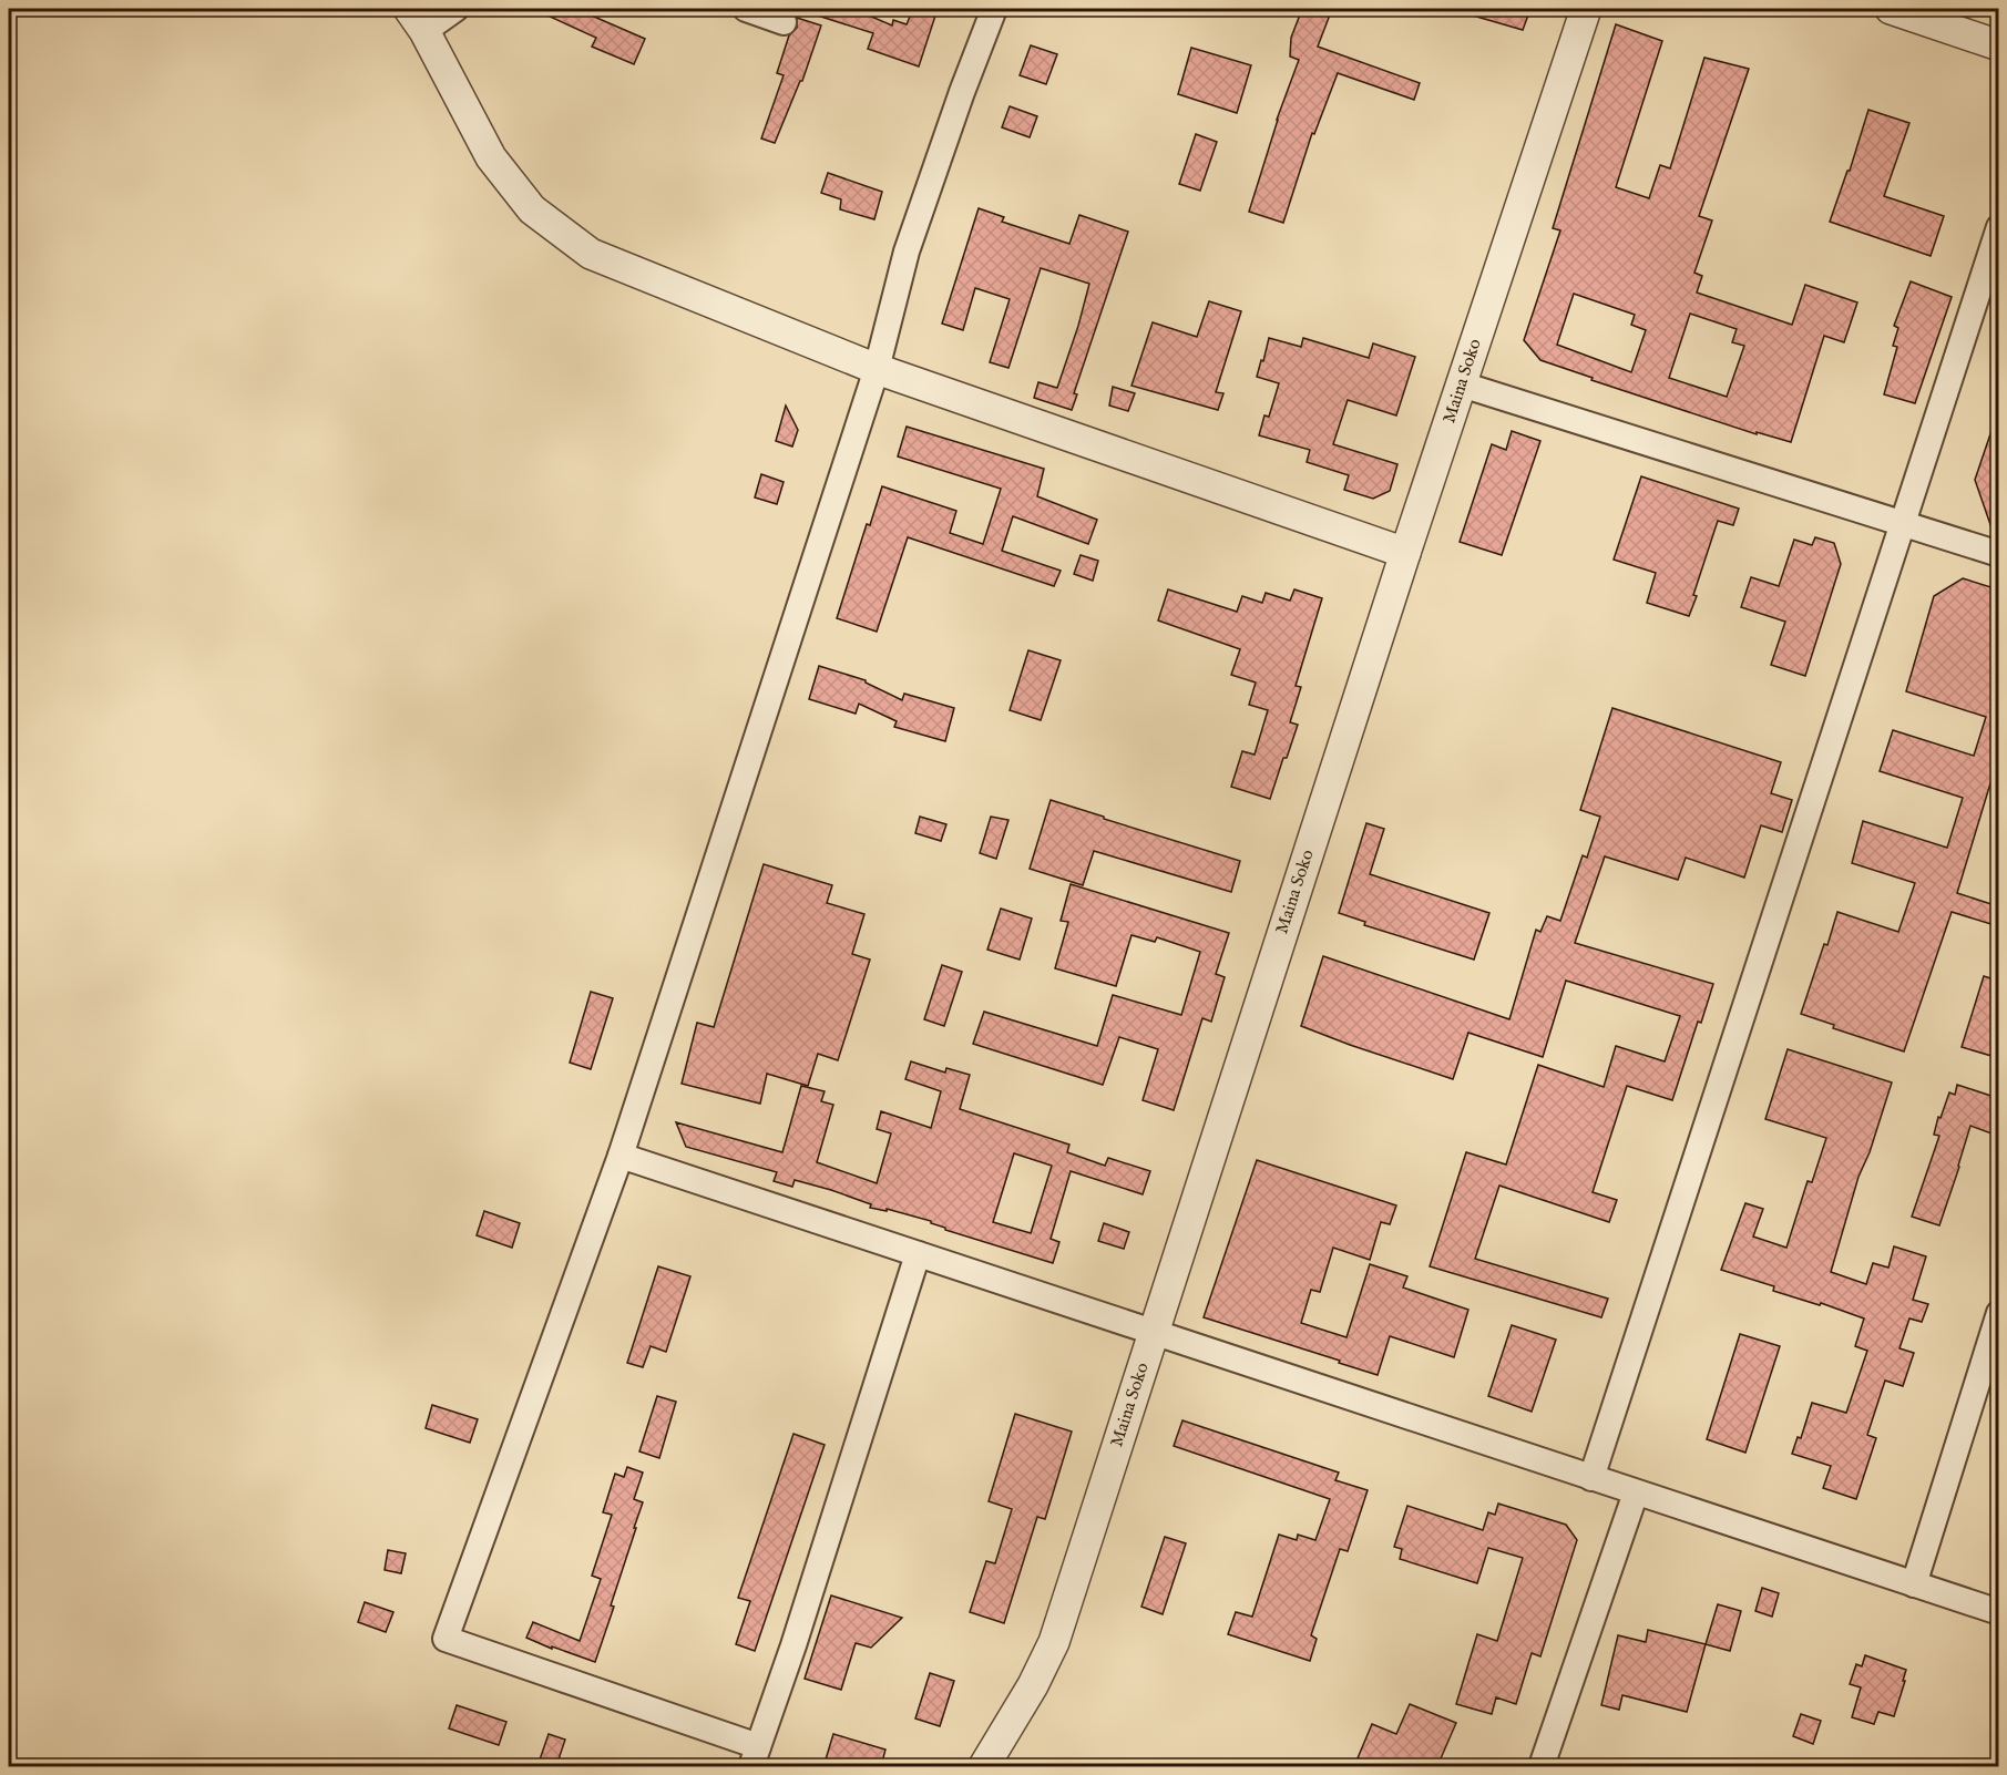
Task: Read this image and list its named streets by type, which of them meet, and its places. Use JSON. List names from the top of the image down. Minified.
{"streets":{"street":["Maina Soko"]}}
